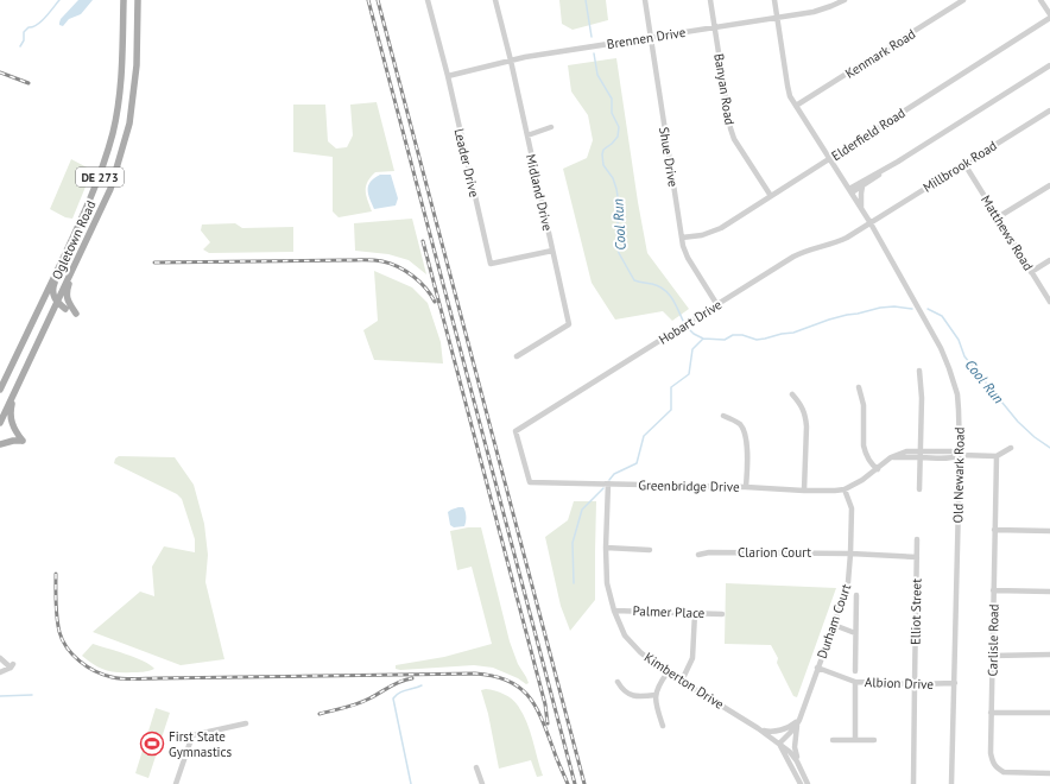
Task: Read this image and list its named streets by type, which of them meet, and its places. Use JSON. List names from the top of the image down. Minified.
{"streets":{"main road":["DE 273","Ogletown Road"],"street":["Brennen Drive","Kenmark Road","Banyan Road","Elderfield Road","Shue Drive","Leader Drive","Millbrook Road","Midland Drive","Matthews Road","Hobart Drive","Old Newark Road","Greenbridge Drive","Clarion Court","Palmer Place","Elliot Street","Durham Court","Carlisle Road","Kimberton Drive","Albion Drive"]},"crossings":[["Brennen Drive","Banyan Road"],["Brennen Drive","Shue Drive"],["Brennen Drive","Leader Drive"],["Brennen Drive","Midland Drive"],["Brennen Drive","Old Newark Road"],["Kenmark Road","Old Newark Road"],["Banyan Road","Elderfield Road"],["Elderfield Road","Shue Drive"],["Elderfield Road","Old Newark Road"],["Shue Drive","Hobart Drive"],["Leader Drive","Midland Drive"],["Millbrook Road","Matthews Road"],["Millbrook Road","Hobart Drive"],["Millbrook Road","Old Newark Road"],["Hobart Drive","Old Newark Road"],["Hobart Drive","Greenbridge Drive"],["Old Newark Road","Greenbridge Drive"],["Old Newark Road","Albion Drive"],["Greenbridge Drive","Durham Court"],["Greenbridge Drive","Carlisle Road"],["Greenbridge Drive","Kimberton Drive"],["Clarion Court","Elliot Street"],["Clarion Court","Durham Court"],["Palmer Place","Kimberton Drive"],["Elliot Street","Albion Drive"],["Durham Court","Kimberton Drive"],["Durham Court","Albion Drive"]],"water":["Cool Run"],"places":{"sports":["First State Gymnastics"]}}
